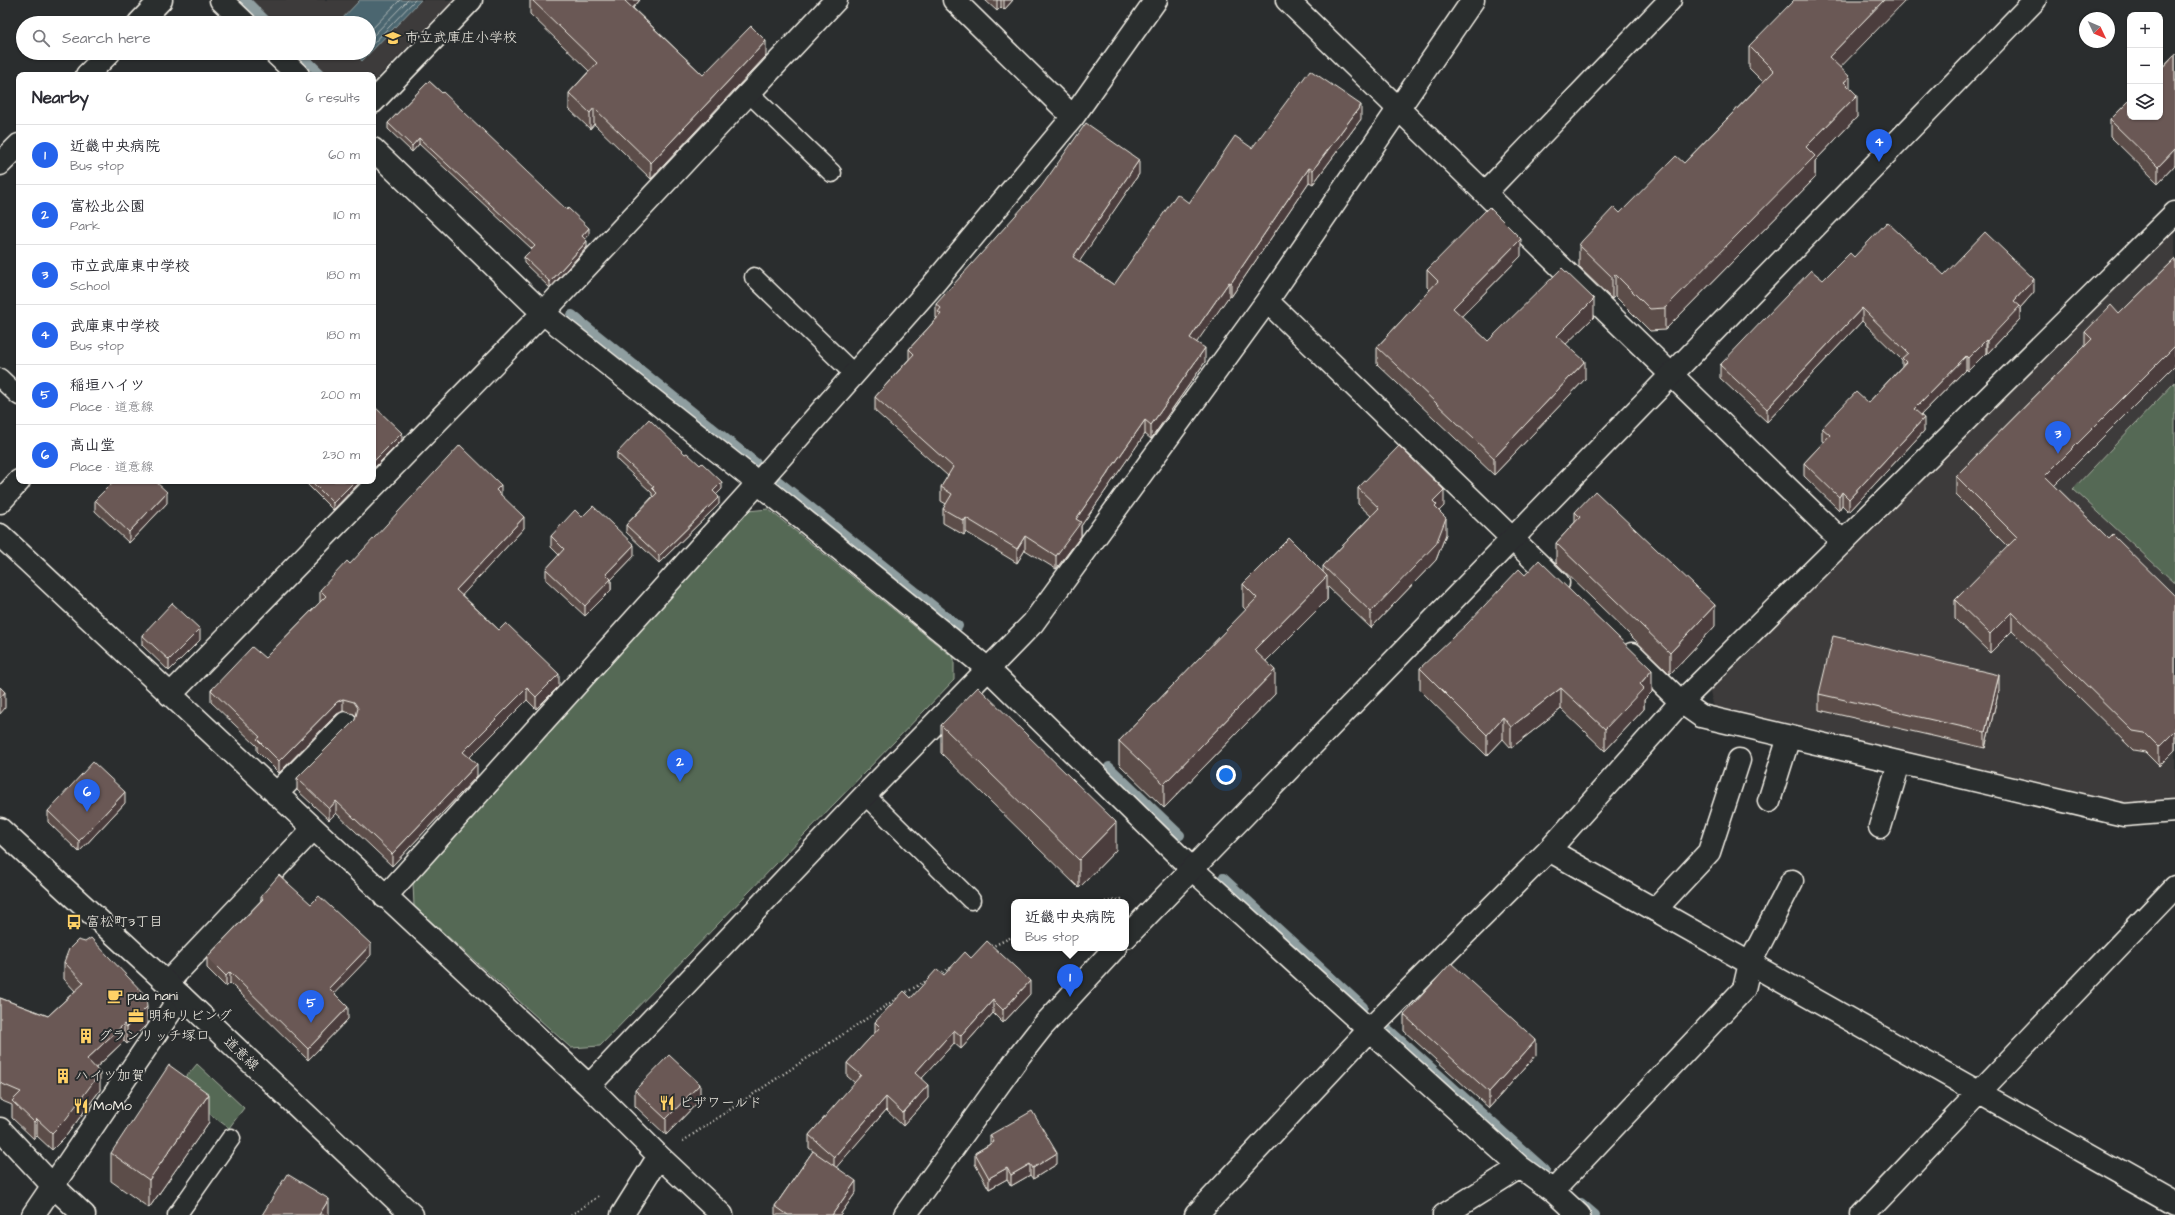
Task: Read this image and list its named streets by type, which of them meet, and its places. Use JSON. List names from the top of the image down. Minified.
{"streets":{"street":["道意線"]},"places":{"school or university":["市立武庫庄小学校"],"bus stop":["富松町3丁目"],"cafe":["pua nani"],"office":["明和リビング"],"building":["グランリッチ塚口","ハイツ加賀"],"restaurant":["ピザワールド","MoMo"]},"north":"bottom right","page":{"map_buttons":["+","−"],"search":"Search here","heading":["Nearby","6 results"],"list":[{"mark":"1","name":"近畿中央病院","note":"Bus stop","value":"60 m"},{"mark":"2","name":"富松北公園","note":"Park","value":"110 m"},{"mark":"3","name":"市立武庫東中学校","note":"School","value":"180 m"},{"mark":"4","name":"武庫東中学校","note":"Bus stop","value":"180 m"},{"mark":"5","name":"稲垣ハイツ","note":"Place · 道意線","value":"200 m"},{"mark":"6","name":"高山堂","note":"Place · 道意線","value":"230 m"}],"pins":["4","3","2","6","1","5"],"popup":["近畿中央病院","Bus stop"]}}
